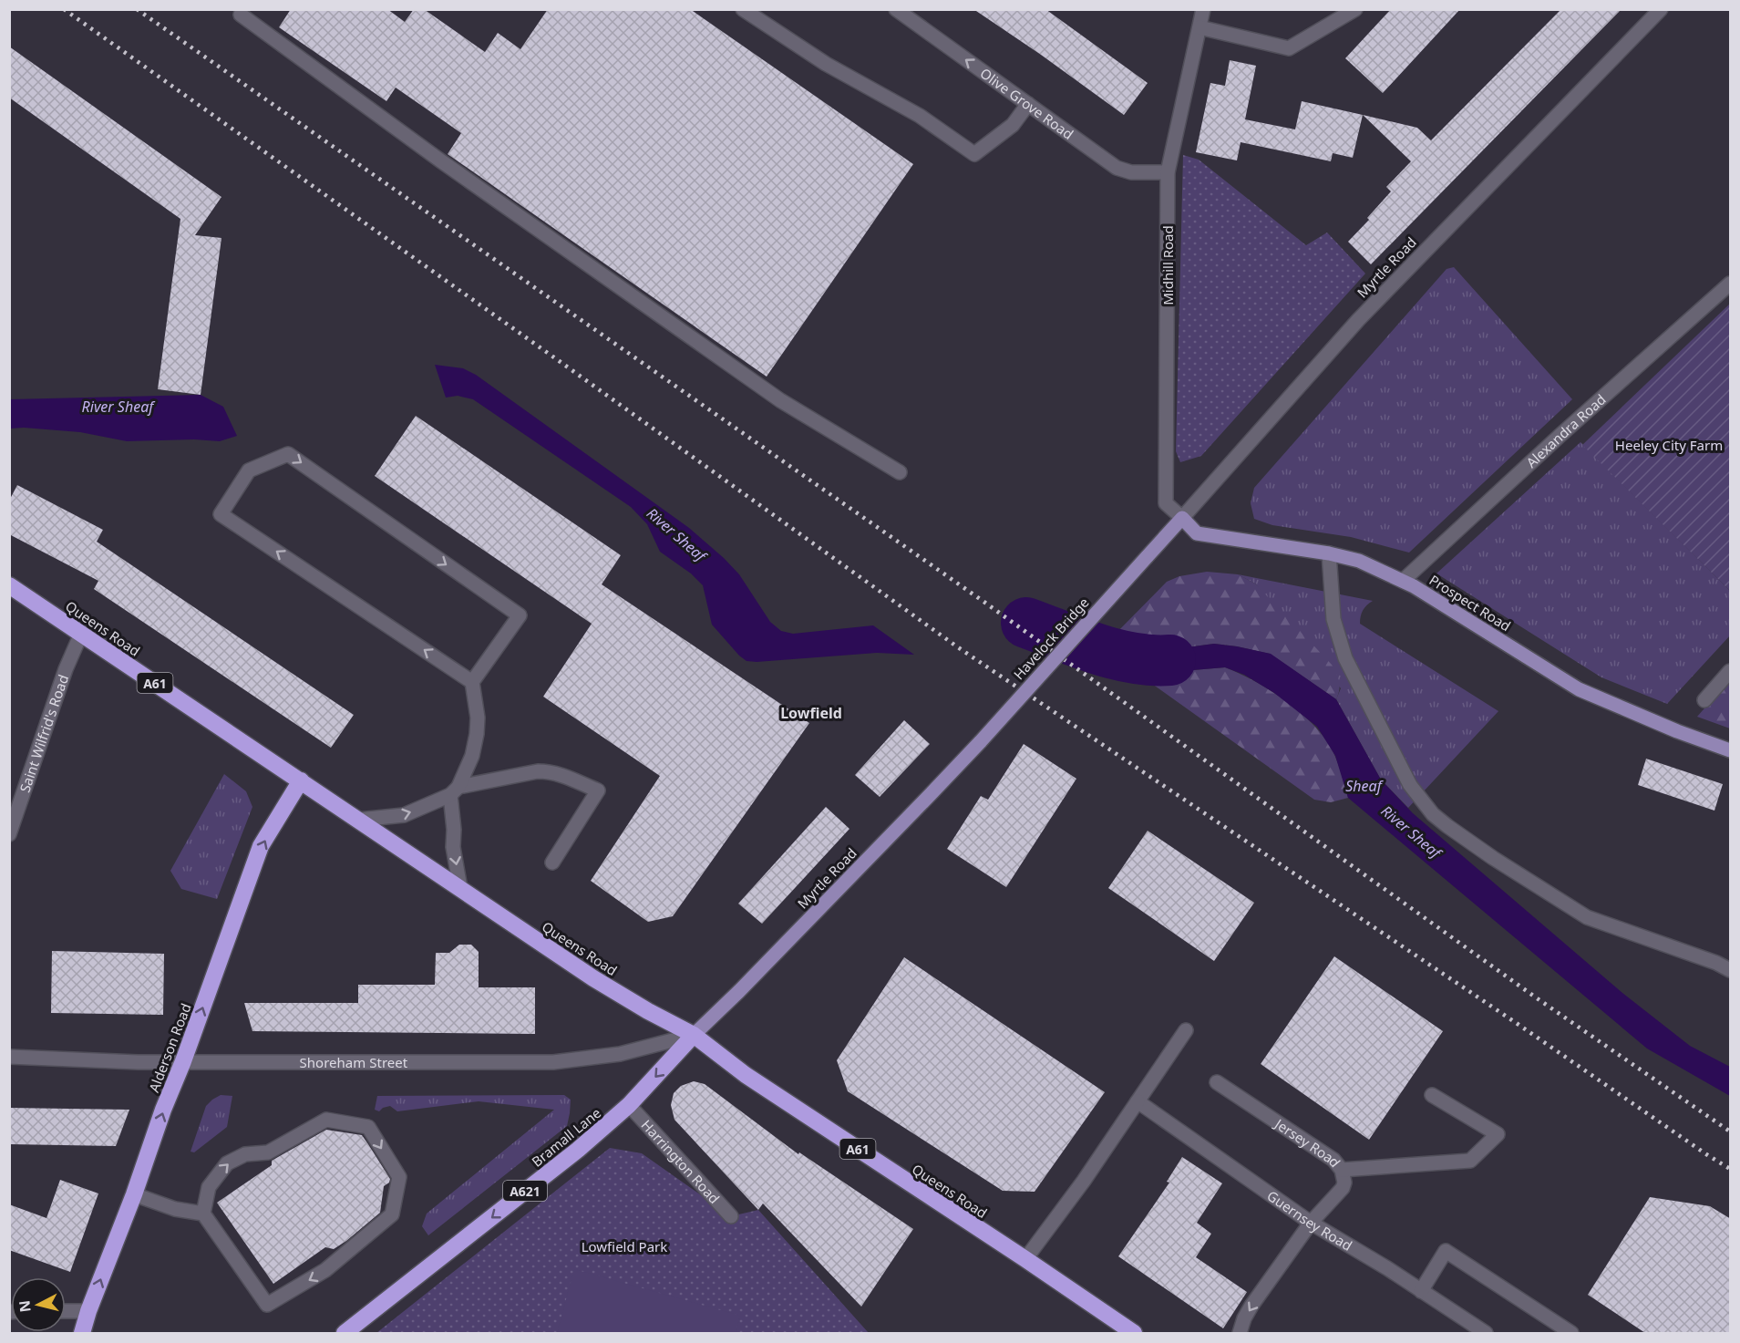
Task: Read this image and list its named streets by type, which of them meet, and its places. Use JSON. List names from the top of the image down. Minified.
{"streets":{"highway":["Queens Road","A61","Alderson Road","Bramall Lane","A621"],"main road":["Myrtle Road","Prospect Road","Havelock Bridge"],"street":["Olive Grove Road","Midhill Road","Alexandra Road","Saint Wilfrid's Road","Shoreham Street","Jersey Road","Harrington Road","Guernsey Road"]},"crossings":[["Olive Grove Road","Midhill Road"],["Midhill Road","Myrtle Road"],["Midhill Road","Prospect Road"],["Myrtle Road","Prospect Road"],["Myrtle Road","Queens Road"],["Myrtle Road","Havelock Bridge"],["Myrtle Road","Shoreham Street"],["Myrtle Road","Bramall Lane"],["Alexandra Road","Prospect Road"],["Queens Road","Saint Wilfrid's Road"],["Queens Road","Alderson Road"],["Queens Road","Shoreham Street"],["Queens Road","Bramall Lane"],["Alderson Road","Shoreham Street"],["Shoreham Street","Bramall Lane"],["Bramall Lane","Harrington Road"],["Jersey Road","Guernsey Road"]],"one_way":["Olive Grove Road","Alderson Road","Bramall Lane","Jersey Road"],"districts":["Lowfield"],"water":["River Sheaf","Sheaf"],"parks":["Heeley City Farm","Lowfield Park"],"north":"left"}
